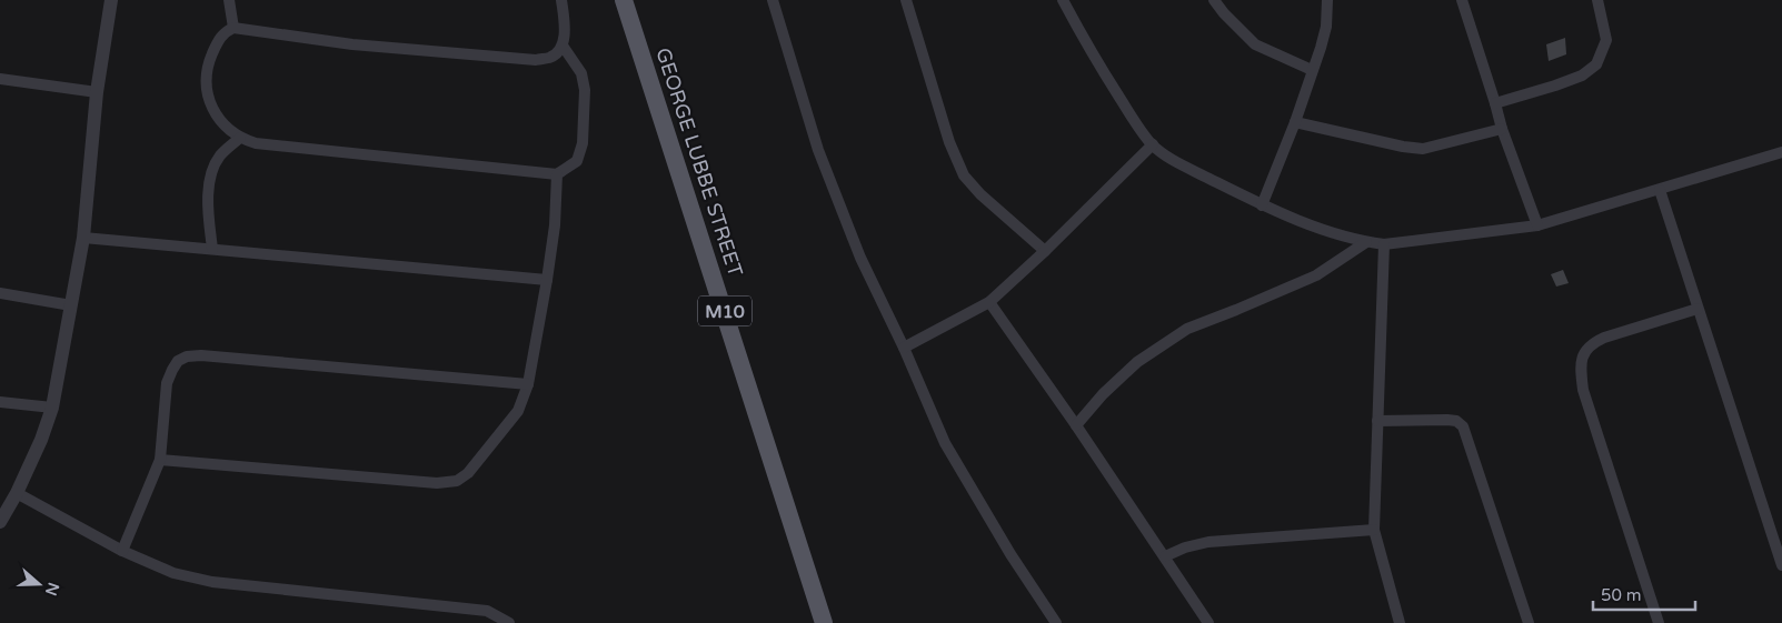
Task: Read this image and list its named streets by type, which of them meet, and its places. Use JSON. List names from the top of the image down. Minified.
{"streets":{"main road":["GEORGE LUBBE STREET","M10"]},"scale_bar":"50 m","north":"right"}
